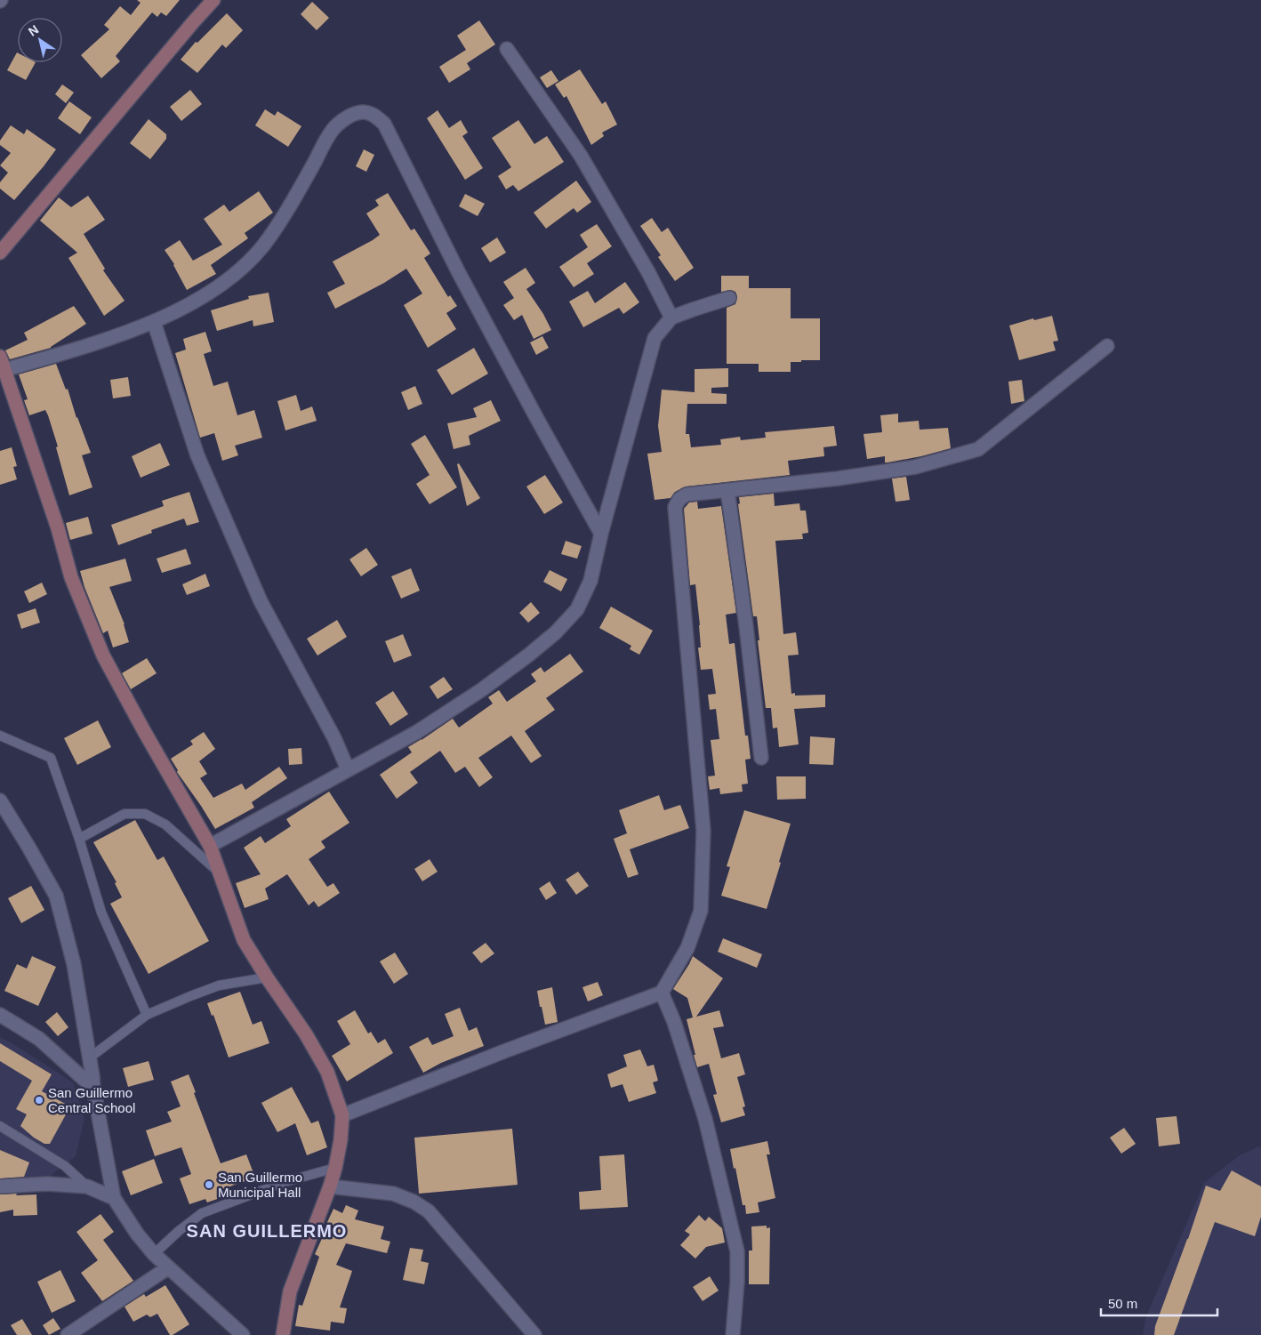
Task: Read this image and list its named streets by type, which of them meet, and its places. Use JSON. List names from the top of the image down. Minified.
{"districts":["SAN GUILLERMO"],"places":["San Guillermo Central School","San Guillermo Municipal Hall"],"scale_bar":"50 m","north":"top left"}
